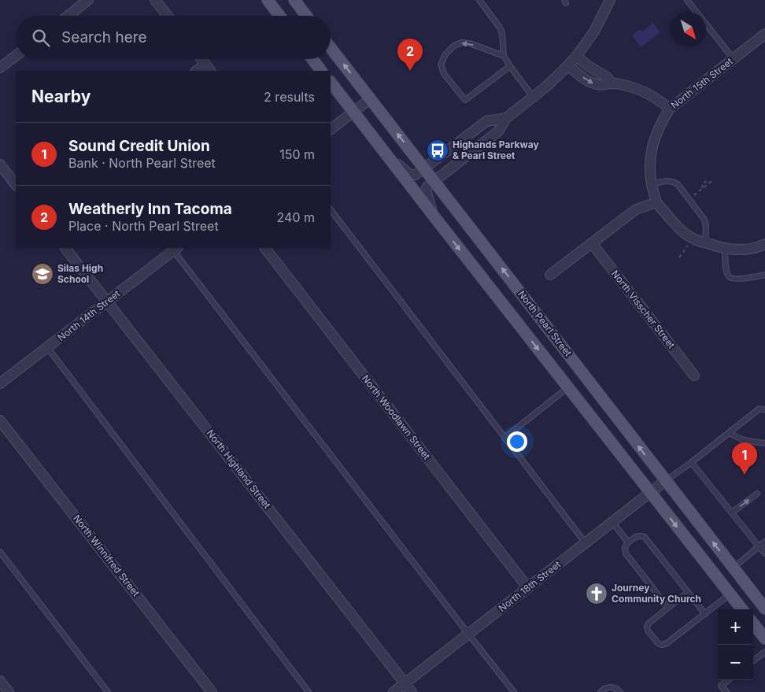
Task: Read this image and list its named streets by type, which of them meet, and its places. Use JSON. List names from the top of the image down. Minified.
{"streets":{"main road":["North Pearl Street"],"street":["North 15th Street","North Visscher Street","North 14th Street","North Woodlawn Street","North Highland Street","North Winnifred Street","North 18th Street"]},"crossings":[["North 14th Street","North Highland Street"],["North Pearl Street","North 18th Street"],["North Woodlawn Street","North 18th Street"],["North Highland Street","North 18th Street"]],"places":{"bus stop":["Highands Parkway & Pearl Street"],"school or university":["Silas High School"],"church":["Journey Community Church"]},"north":"bottom right","page":{"search":"Search here","pins":["2","1"],"heading":["Nearby","2 results"],"list":[{"mark":"1","name":"Sound Credit Union","note":"Bank · North Pearl Street","value":"150 m"},{"mark":"2","name":"Weatherly Inn Tacoma","note":"Place · North Pearl Street","value":"240 m"}],"map_buttons":["+","−"]}}
